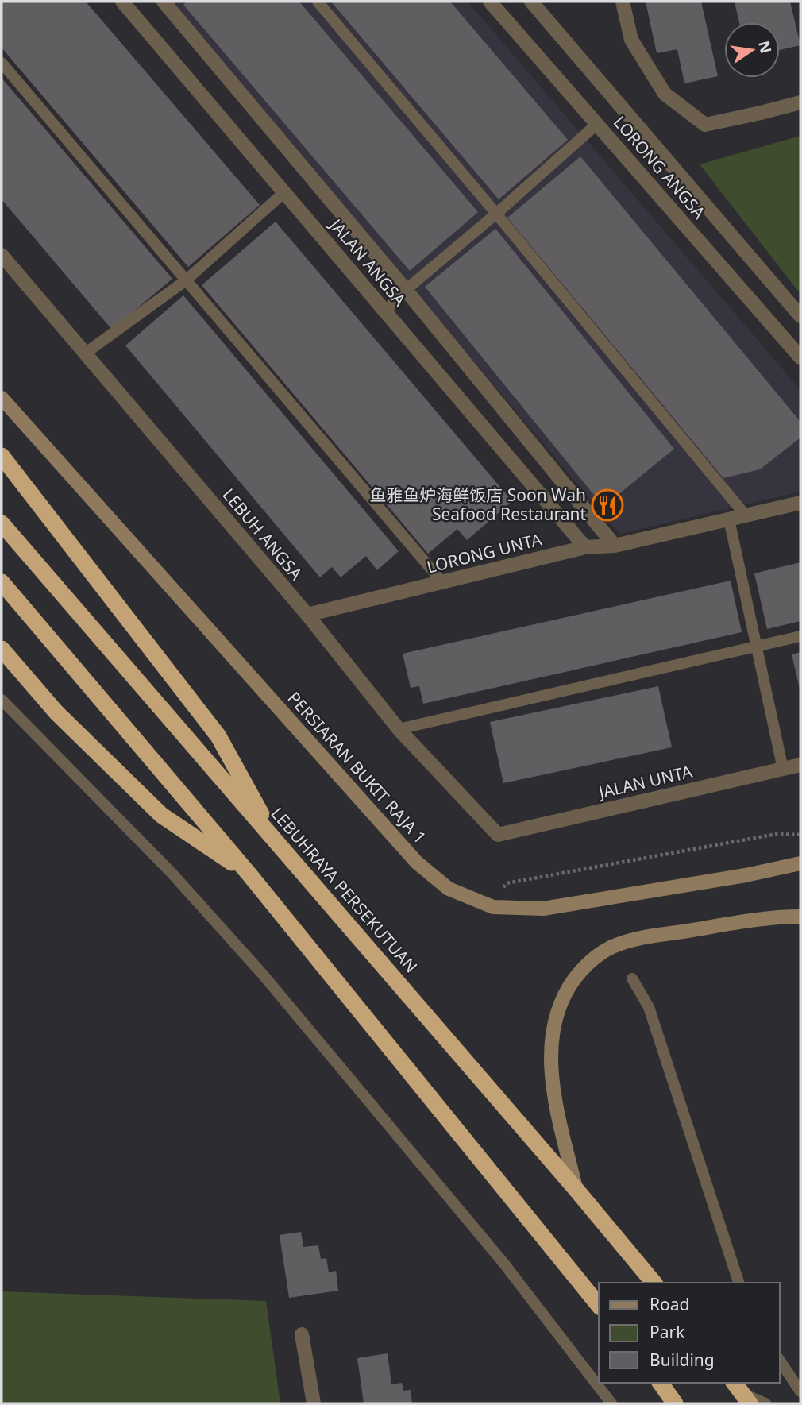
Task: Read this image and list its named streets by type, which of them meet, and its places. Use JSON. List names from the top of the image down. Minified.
{"streets":{"highway":["LEBUHRAYA PERSEKUTUAN"],"street":["LORONG ANGSA","JALAN ANGSA","LEBUH ANGSA","LORONG UNTA","PERSIARAN BUKIT RAJA 1","JALAN UNTA"]},"crossings":[["JALAN ANGSA","LORONG UNTA"],["LEBUH ANGSA","LORONG UNTA"],["LEBUH ANGSA","JALAN UNTA"]],"places":{"restaurant":["鱼雅鱼炉海鲜饭店 Soon Wah Seafood Restaurant"]},"legend":["Road","Park","Building"],"north":"right"}
